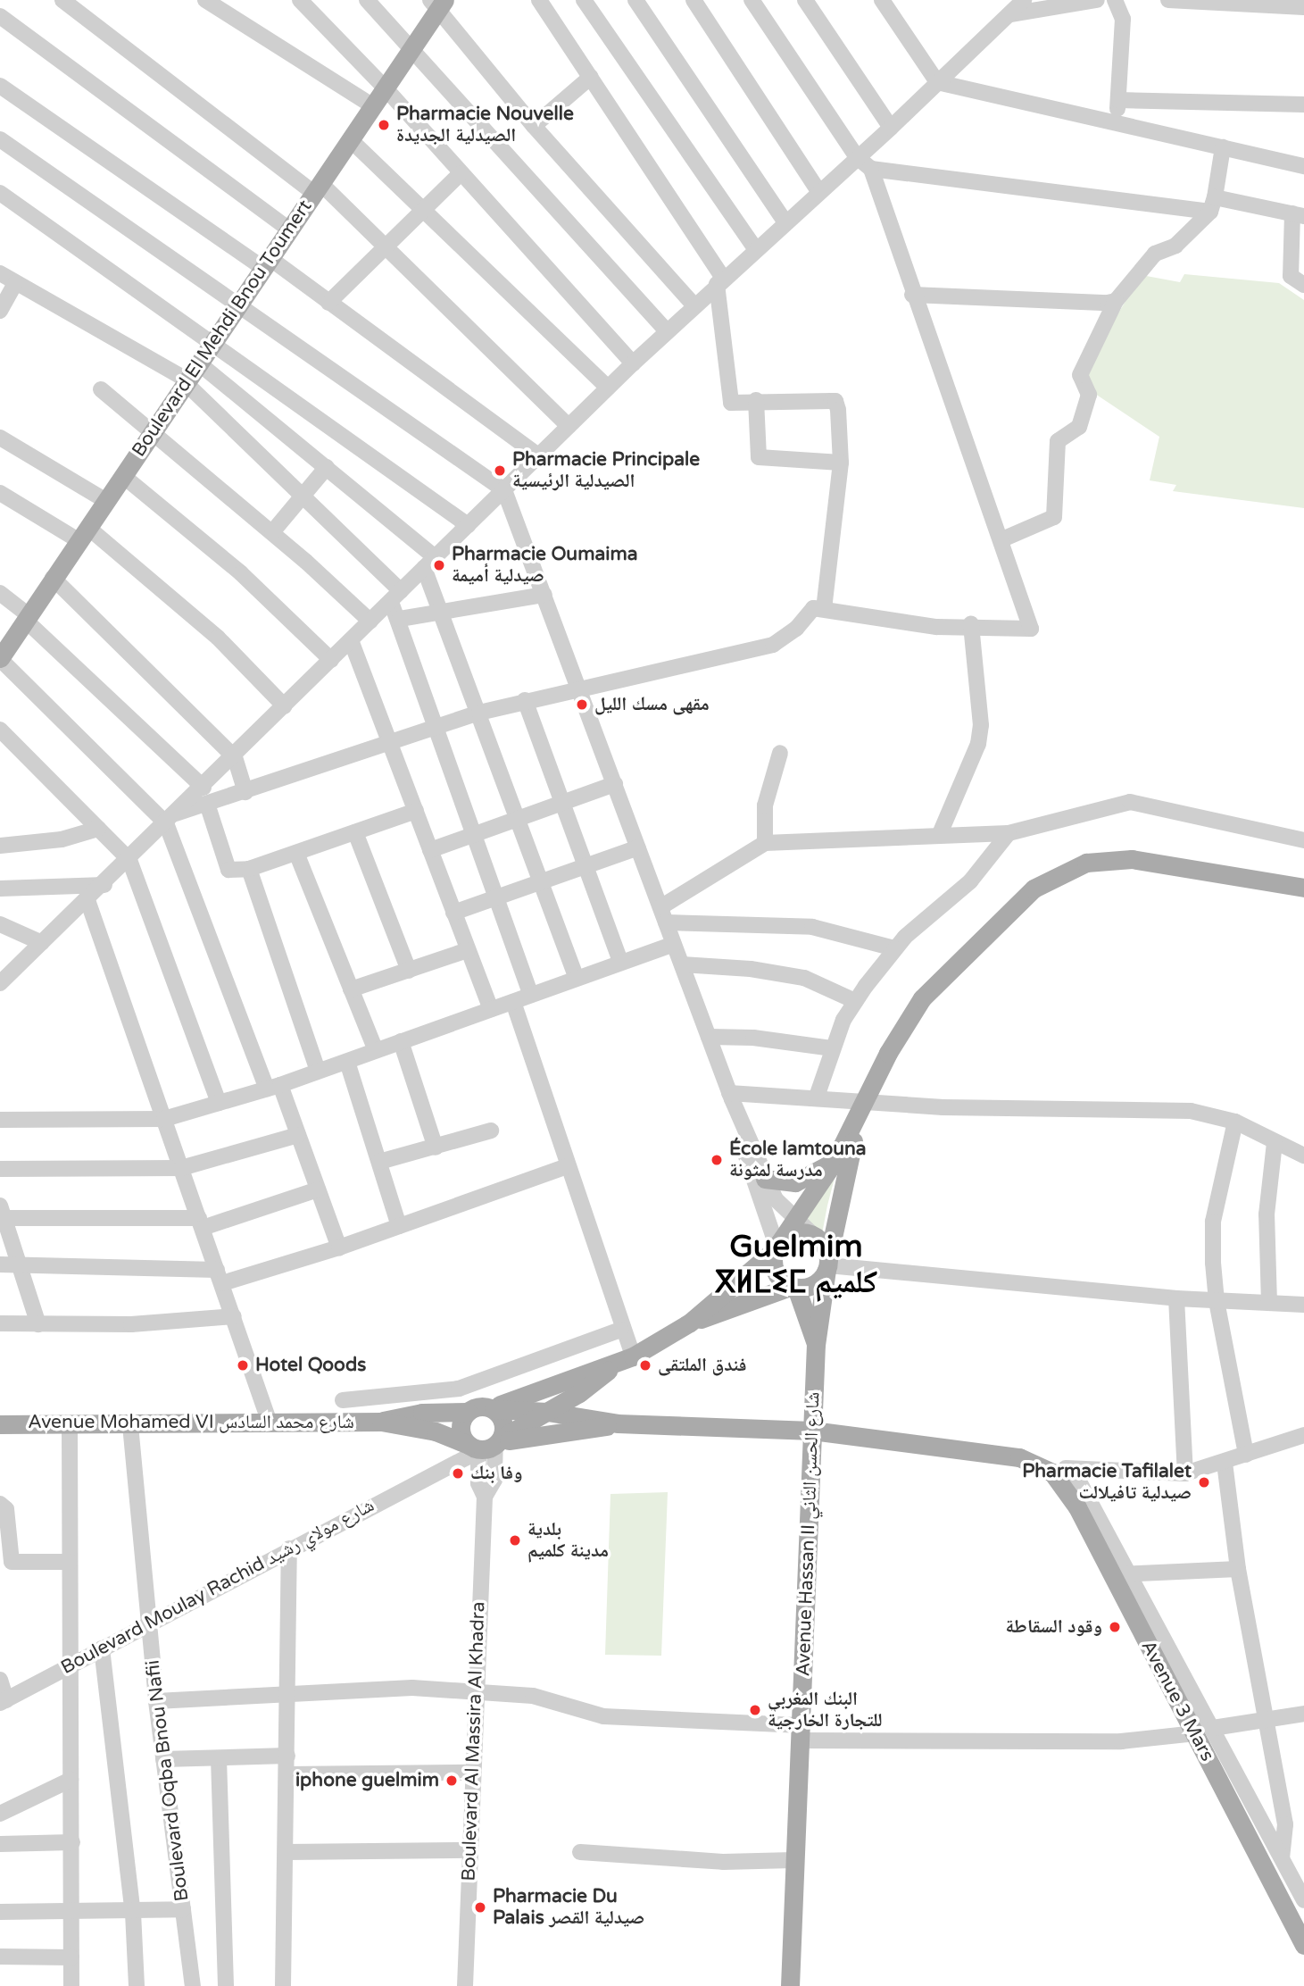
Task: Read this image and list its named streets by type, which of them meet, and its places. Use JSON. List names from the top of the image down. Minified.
{"streets":{"main road":["Boulevard El Mehdi Bnou Toumert","Avenue Mohamed VI شارع محمد السادس","Avenue Hassan II شارع الحسن الثاني","Avenue 3 Mars"],"street":["Boulevard Moulay Rachid شارع مولاي رشيد","Boulevard Al Massira Al Khadra","Boulevard Oqba Bnou Nafii"]},"crossings":[["Avenue Mohamed VI شارع محمد السادس","Boulevard Moulay Rachid شارع مولاي رشيد"],["Avenue Mohamed VI شارع محمد السادس","Boulevard Al Massira Al Khadra"],["Avenue Mohamed VI شارع محمد السادس","Boulevard Oqba Bnou Nafii"],["Boulevard Moulay Rachid شارع مولاي رشيد","Boulevard Al Massira Al Khadra"],["Boulevard Moulay Rachid شارع مولاي رشيد","Boulevard Oqba Bnou Nafii"]],"districts":["Guelmim ⴳⵍⵎⵉⵎ كلميم"],"places":["Pharmacie Nouvelle الصيدلية الجديدة","Pharmacie Principale الصيدلية الرئيسية","Pharmacie Oumaima صيدلية أميمة","مقهى مسك الليل","École lamtouna مدرسة لمثونة","Hotel Qoods","فندق الملتقى","وفا بنك","Pharmacie Tafilalet صيدلية تافيلالت","بلدية مدينة كلميم","وقود السقاطة","البنك المغربي للتجارة الخارجية","iphone guelmim","Pharmacie Du Palais صيدلية القصر"]}
